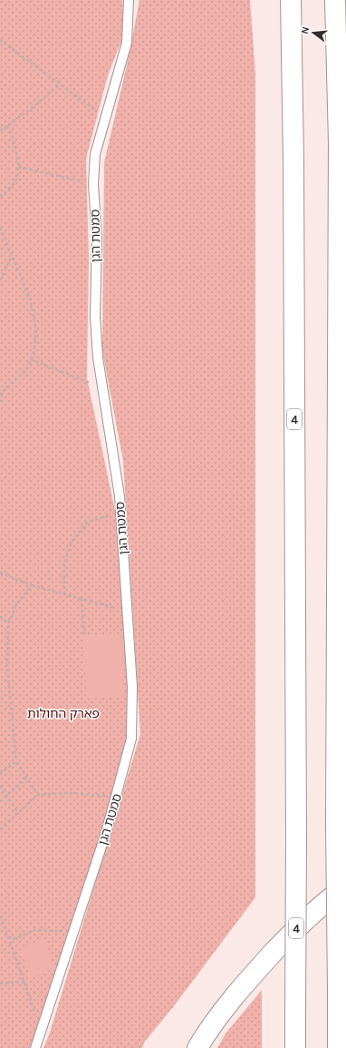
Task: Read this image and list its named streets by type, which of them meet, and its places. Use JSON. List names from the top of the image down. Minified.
{"streets":{"highway":["4"],"lane":["סמטת הגן"]},"parks":["פארק החולות"],"north":"left"}
